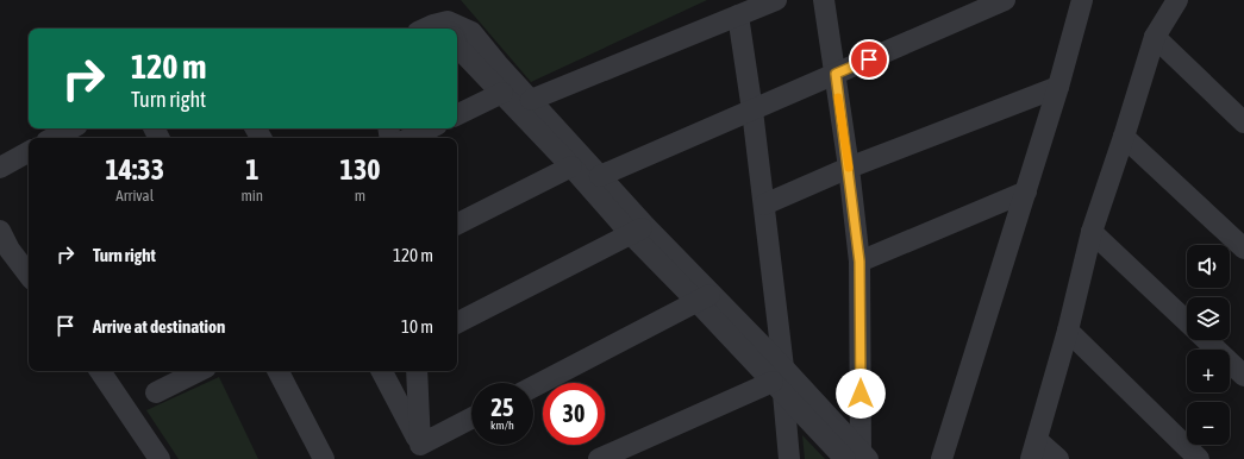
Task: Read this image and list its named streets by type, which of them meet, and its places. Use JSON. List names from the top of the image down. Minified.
{"page":{"turn":["120 m","Turn right"],"eta":["14:33","Arrival","1","min","130","m"],"list":[{"name":"Turn right","value":"120 m"},{"name":"Arrive at destination","value":"10 m"}],"map_buttons":["+","−"],"speed":"25 km/h","limit":"30"}}
